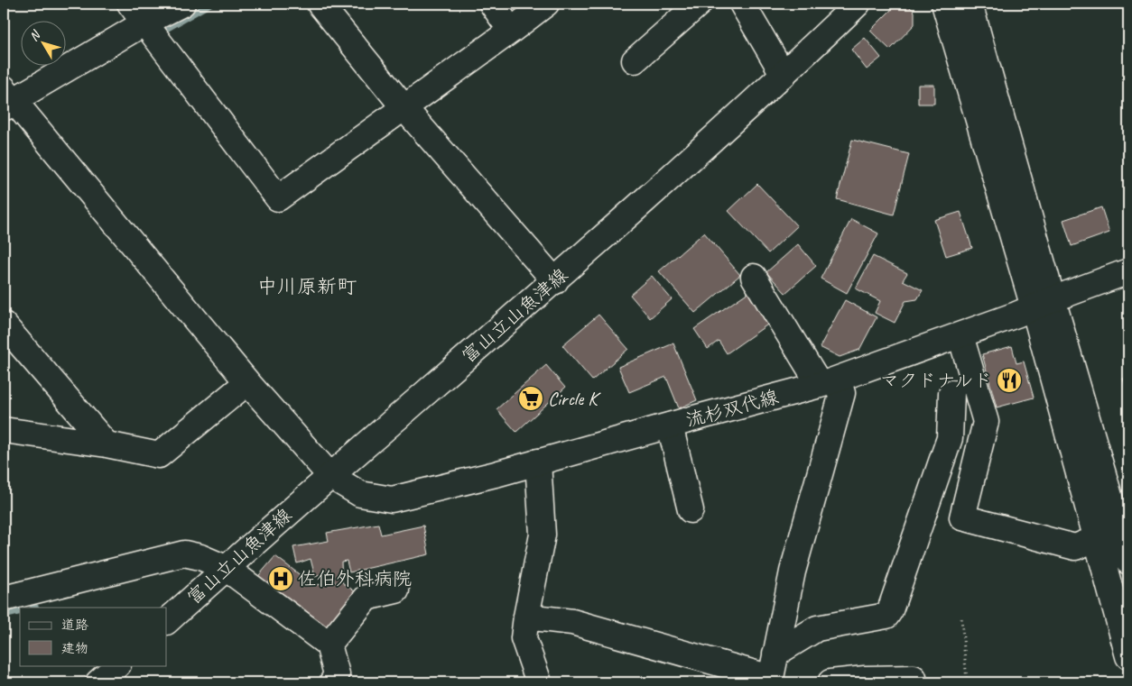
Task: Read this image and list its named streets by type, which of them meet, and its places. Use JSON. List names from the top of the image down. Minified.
{"streets":{"street":["富山立山魚津線","流杉双代線"]},"crossings":[["富山立山魚津線","流杉双代線"]],"districts":["中川原新町"],"places":{"restaurant":["マクドナルド"],"supermarket":["Circle K"],"hospital":["佐伯外科病院"]},"legend":["道路","建物"],"north":"top left"}
